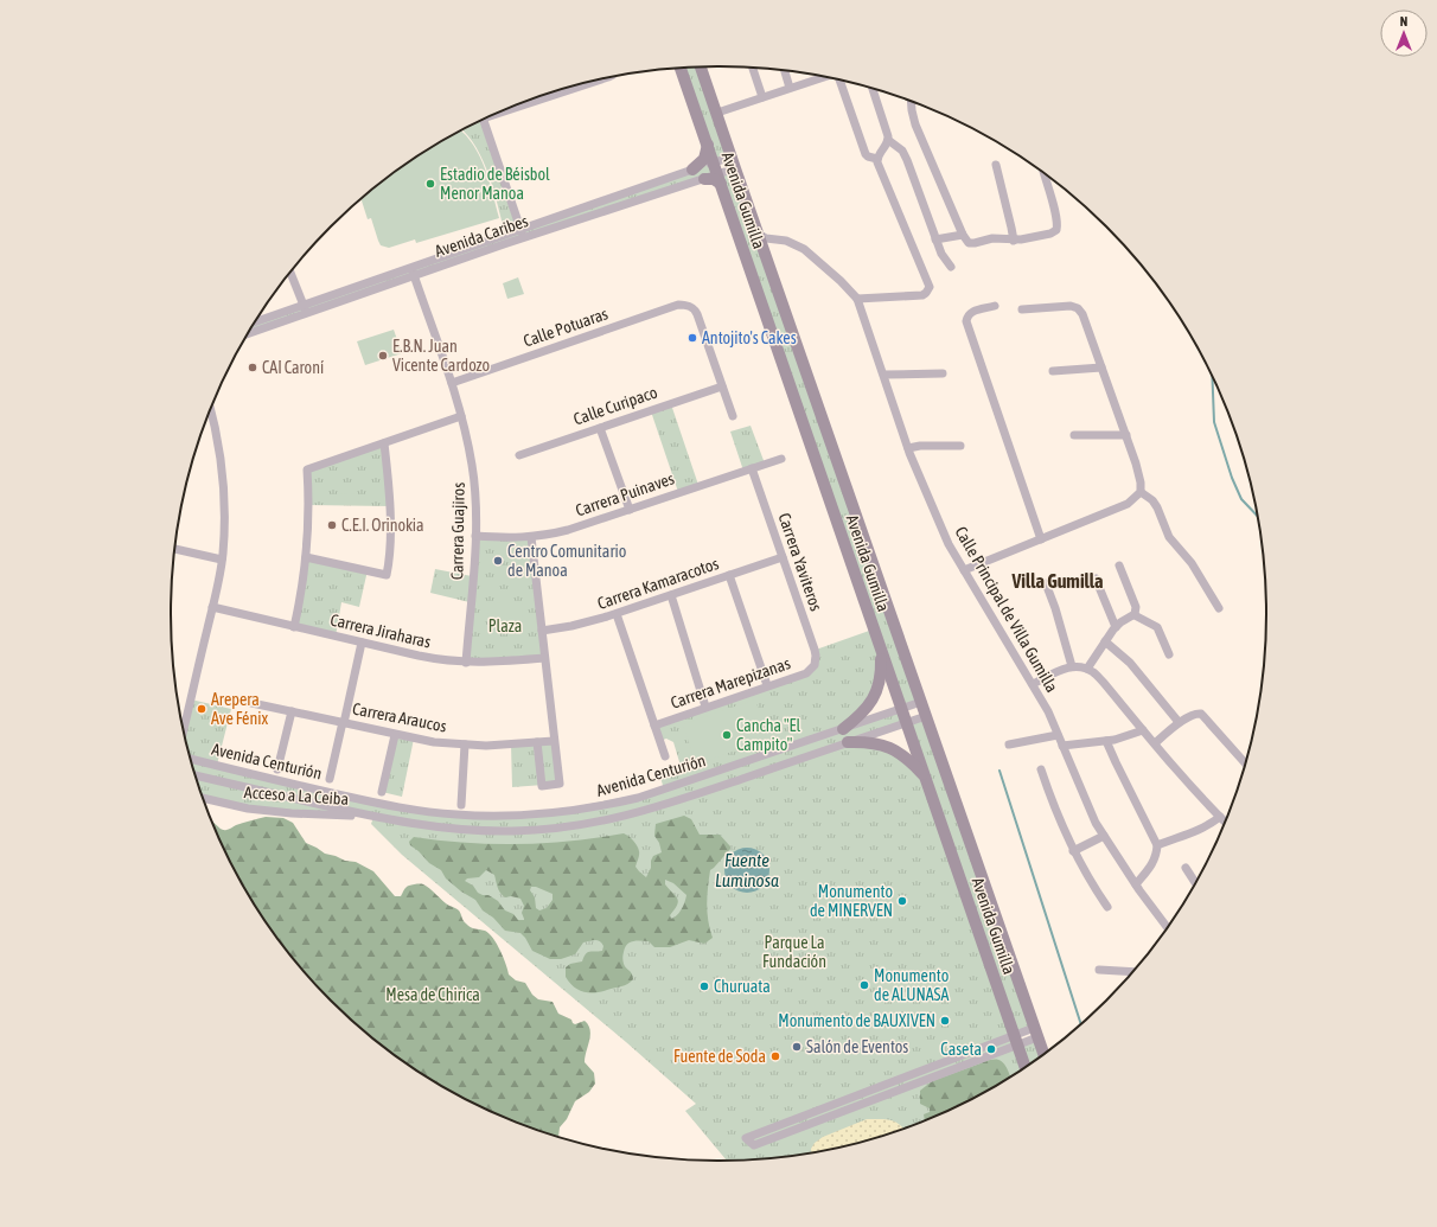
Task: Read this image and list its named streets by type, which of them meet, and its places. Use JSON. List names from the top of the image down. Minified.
{"streets":{"main road":["Avenida Gumilla"],"street":["Avenida Caribes","Calle Potuaras","Calle Curipaco","Carrera Puinaves","Carrera Guajiros","Carrera Yaviteros","Carrera Kamaracotos","Calle Principal de Villa Gumilla","Carrera Jiraharas","Carrera Marepizanas","Carrera Araucos","Avenida Centurión","Acceso a La Ceiba"]},"crossings":[["Avenida Gumilla","Avenida Caribes"],["Avenida Gumilla","Calle Principal de Villa Gumilla"],["Avenida Gumilla","Avenida Centurión"],["Avenida Caribes","Carrera Guajiros"],["Calle Potuaras","Calle Curipaco"],["Calle Potuaras","Carrera Guajiros"],["Carrera Puinaves","Carrera Guajiros"],["Carrera Puinaves","Carrera Yaviteros"],["Carrera Guajiros","Carrera Jiraharas"],["Carrera Yaviteros","Carrera Kamaracotos"],["Carrera Yaviteros","Carrera Marepizanas"],["Avenida Centurión","Acceso a La Ceiba"]],"districts":["Villa Gumilla"],"water":["Fuente Luminosa"],"parks":["Plaza","Parque La Fundación","Mesa de Chirica"],"places":["Estadio de Béisbol Menor Manoa","Antojito's Cakes","E.B.N. Juan Vicente Cardozo","CAI Caroní","C.E.I. Orinokia","Centro Comunitario de Manoa","Arepera Ave Fénix","Cancha \"El Campito\"","Monumento de MINERVEN","Monumento de ALUNASA","Churuata","Monumento de BAUXIVEN","Salón de Eventos","Caseta","Fuente de Soda"],"north":"top"}
